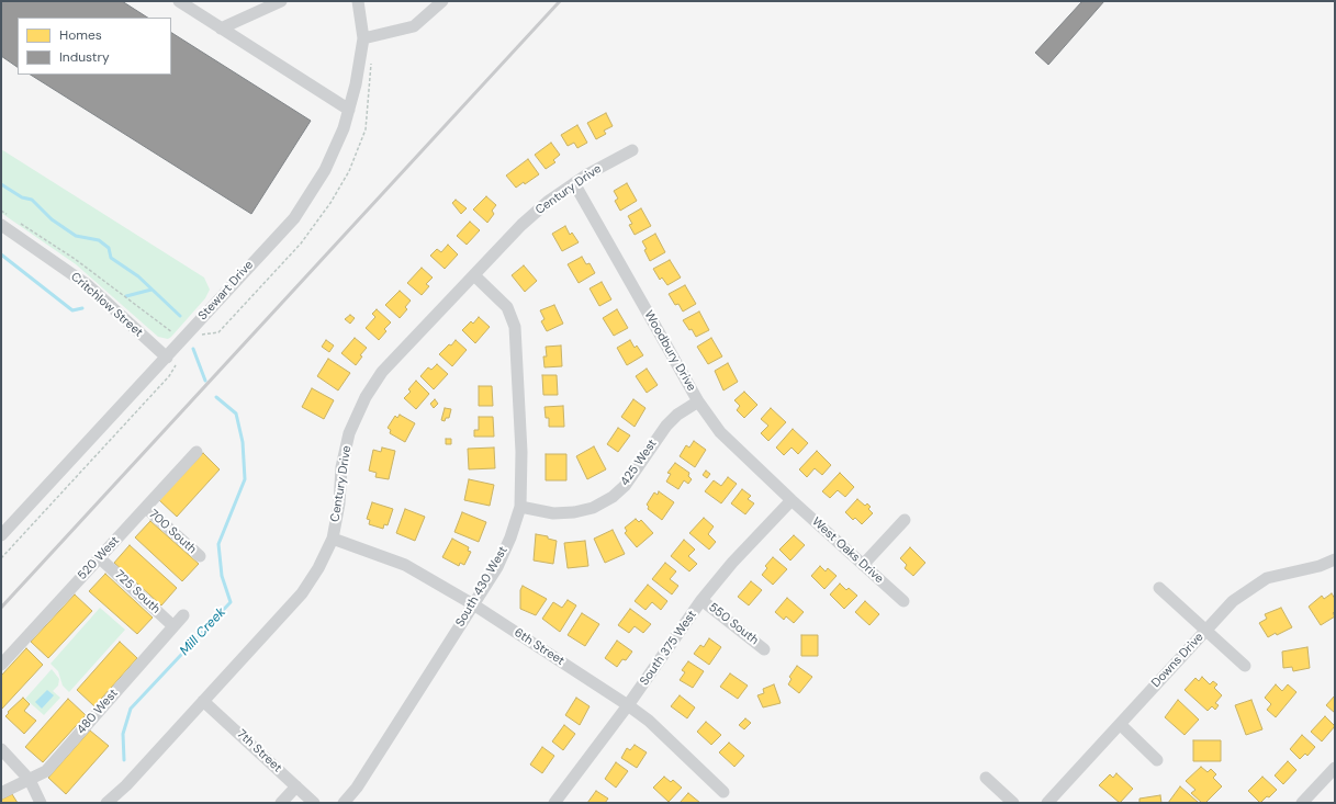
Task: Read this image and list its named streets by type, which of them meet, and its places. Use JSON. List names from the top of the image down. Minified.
{"streets":{"street":["Century Drive","Stewart Drive","Critchlow Street","Woodbury Drive","425 West","700 South","West Oaks Drive","520 West","South 430 West","725 South","550 South","6th Street","South 375 West","Downs Drive","480 West","7th Street"]},"crossings":[["Century Drive","Woodbury Drive"],["Century Drive","South 430 West"],["Century Drive","6th Street"],["Century Drive","7th Street"],["Stewart Drive","Critchlow Street"],["Woodbury Drive","425 West"],["Woodbury Drive","West Oaks Drive"],["Woodbury Drive","South 375 West"],["425 West","South 430 West"],["700 South","520 West"],["West Oaks Drive","South 375 West"],["520 West","725 South"],["South 430 West","6th Street"],["725 South","480 West"],["550 South","South 375 West"],["6th Street","South 375 West"]],"water":["Mill Creek"],"legend":["Homes","Industry"]}
